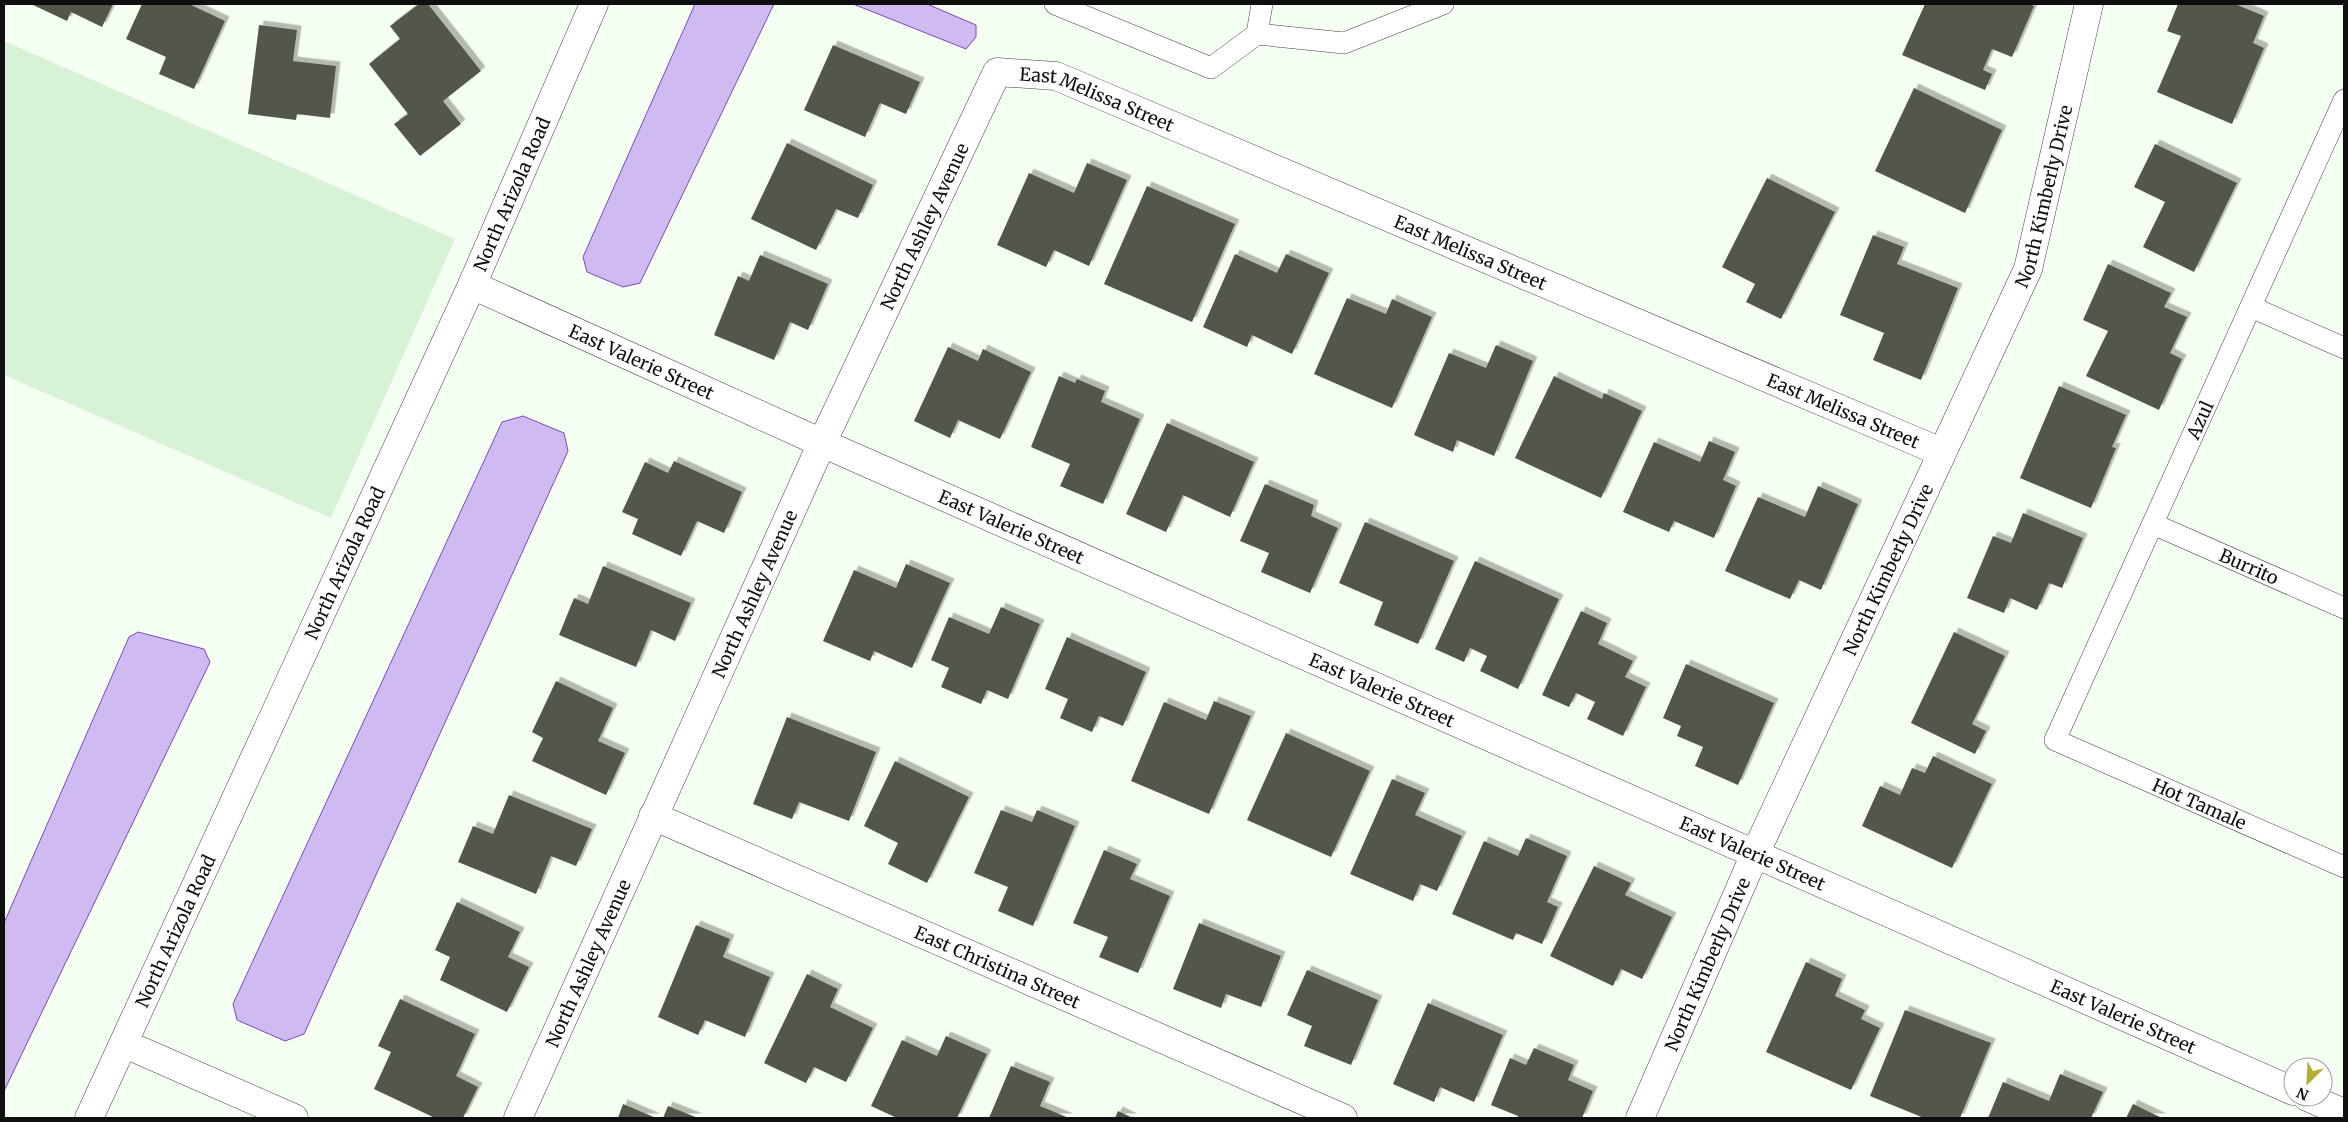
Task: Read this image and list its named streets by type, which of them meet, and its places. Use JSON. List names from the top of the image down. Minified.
{"streets":{"street":["East Melissa Street","North Arizola Road","North Kimberly Drive","North Ashley Avenue","East Valerie Street","East Christina Street"],"lane":["Azul","Burrito","Hot Tamale"]},"crossings":[["East Melissa Street","North Kimberly Drive"],["East Melissa Street","North Ashley Avenue"],["North Arizola Road","East Valerie Street"],["North Kimberly Drive","East Valerie Street"],["North Ashley Avenue","East Valerie Street"],["North Ashley Avenue","East Christina Street"],["Azul","Burrito"],["Azul","Hot Tamale"]],"north":"bottom left"}
